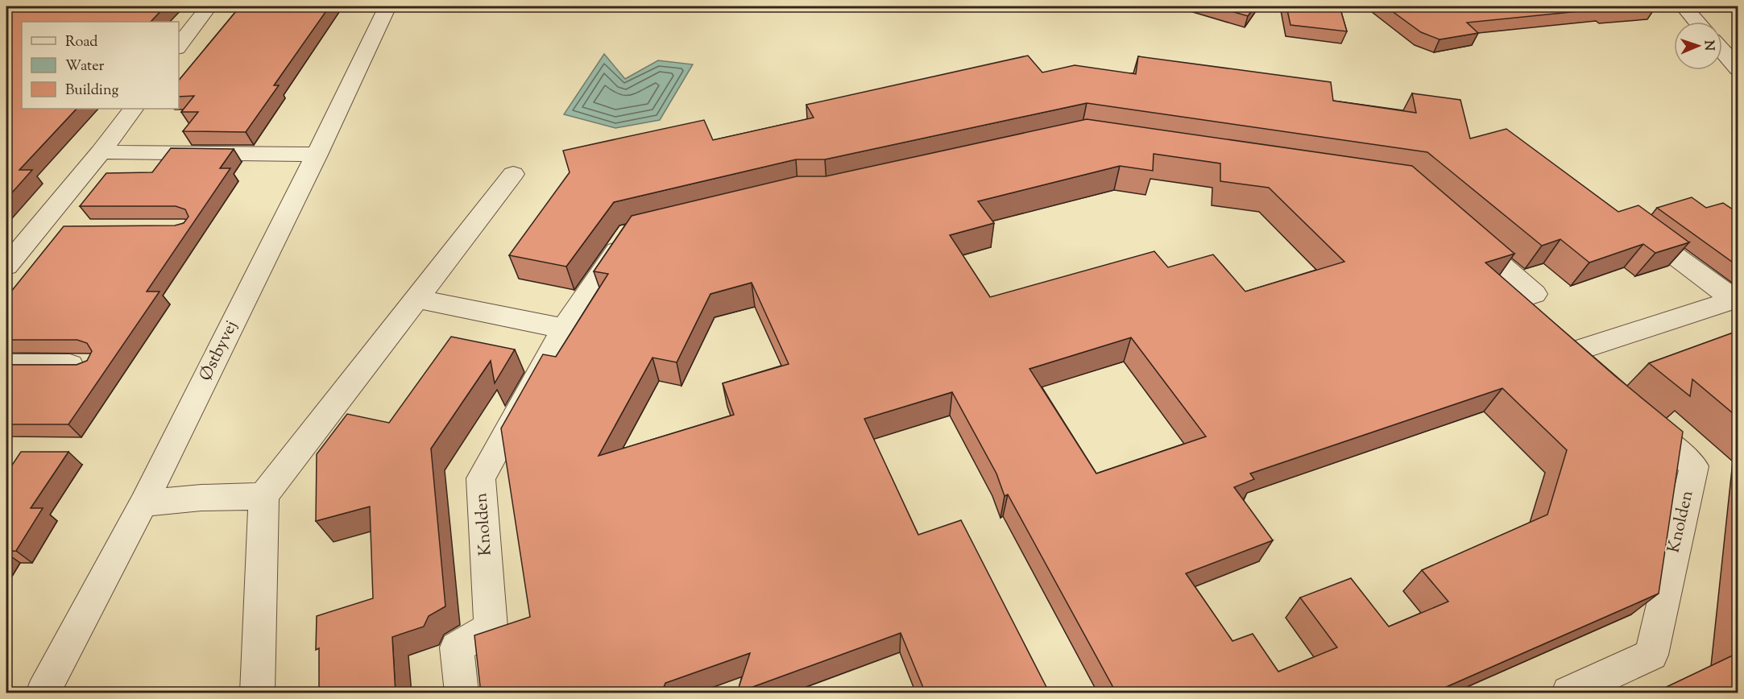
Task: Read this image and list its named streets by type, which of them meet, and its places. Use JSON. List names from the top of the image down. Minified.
{"streets":{"street":["Østbyvej","Knolden"]},"legend":["Road","Water","Building"],"north":"right"}
